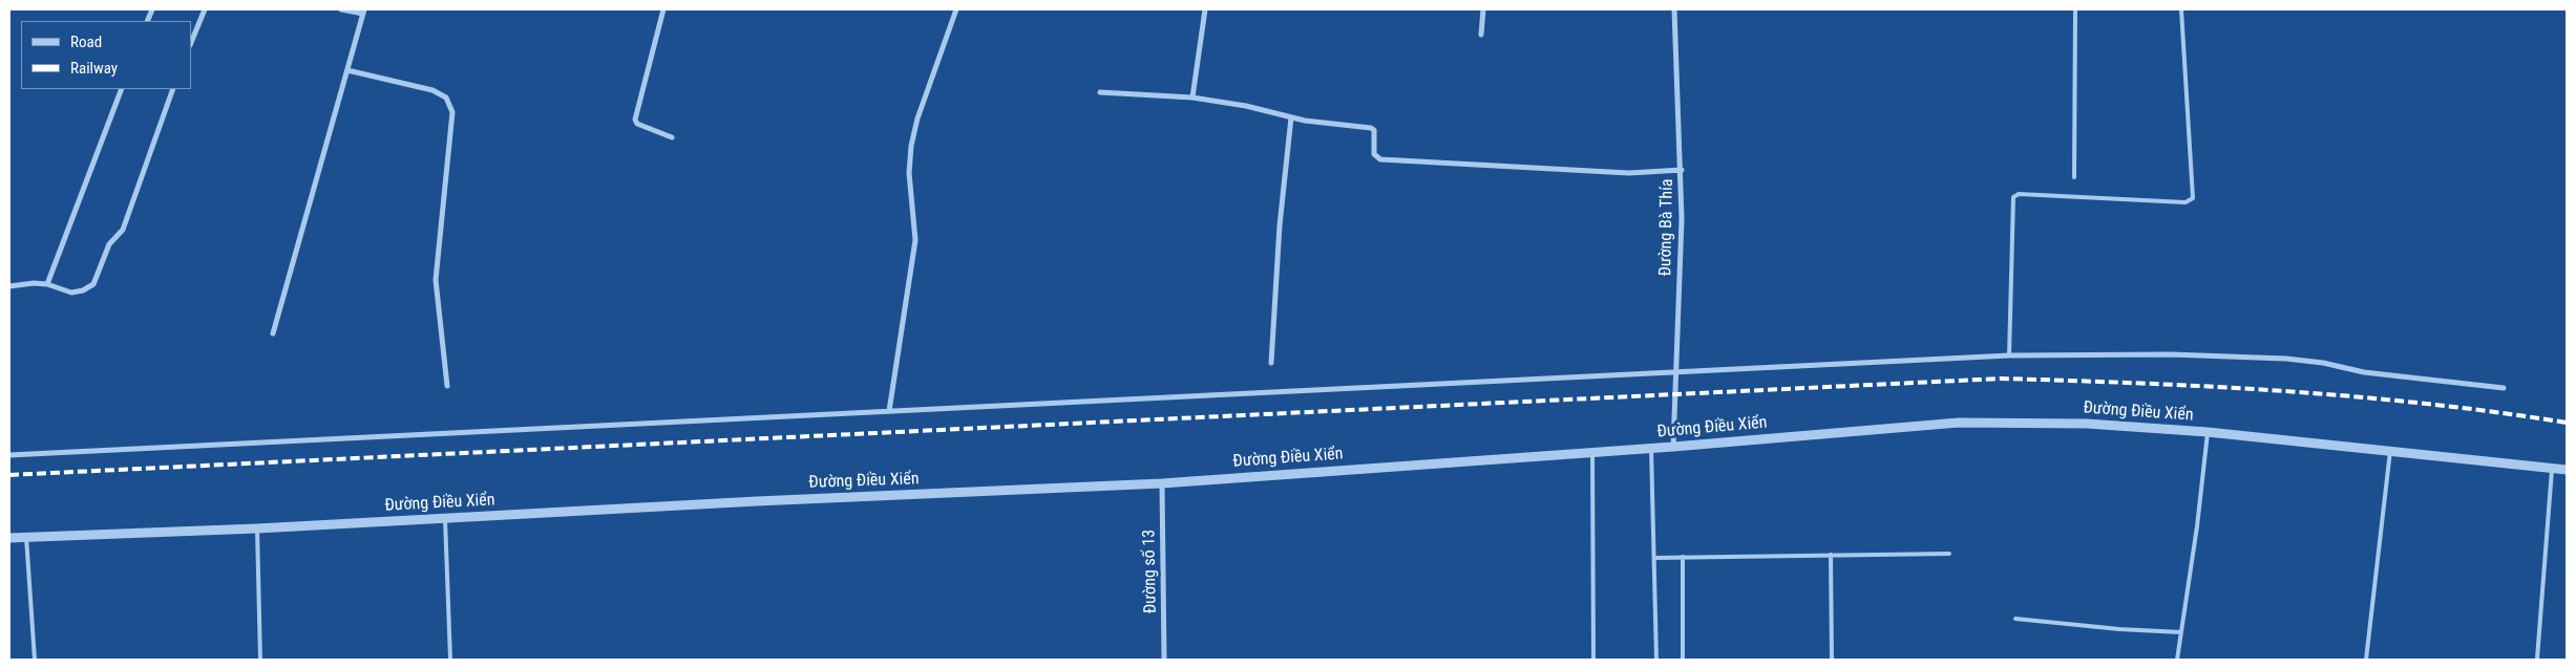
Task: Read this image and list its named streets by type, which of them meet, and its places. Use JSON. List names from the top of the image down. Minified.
{"streets":{"street":["Đường Bà Thía","Đường Điều Xiển","Đường số 13"]},"crossings":[["Đường Bà Thía","Đường Điều Xiển"],["Đường Điều Xiển","Đường số 13"]],"legend":["Road","Railway"]}
